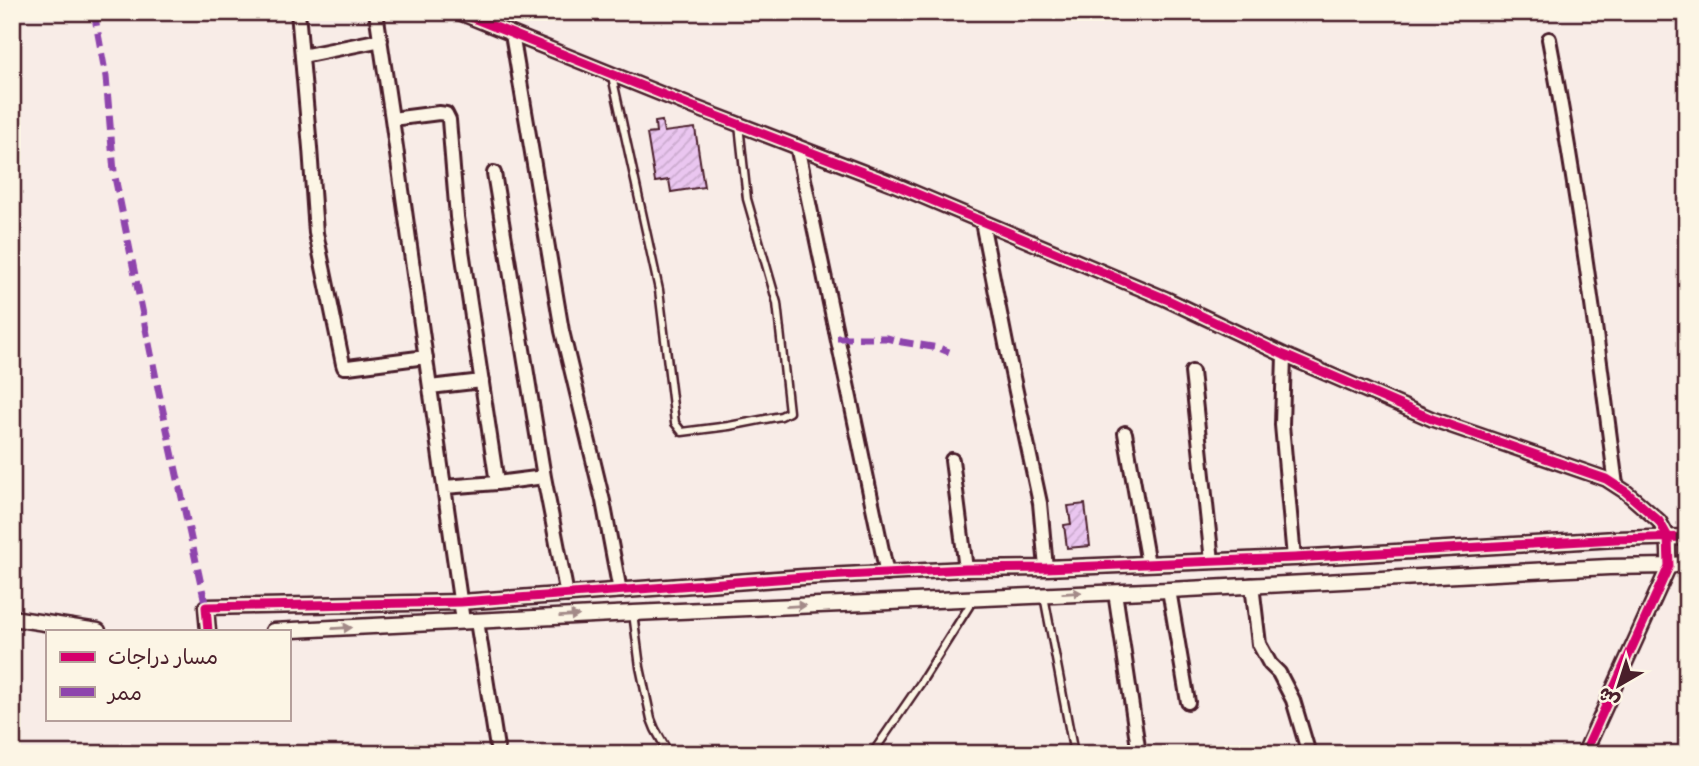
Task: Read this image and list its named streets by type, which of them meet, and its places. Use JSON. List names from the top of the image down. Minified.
{"legend":["مسار دراجات","ممر"],"north":"bottom left"}
